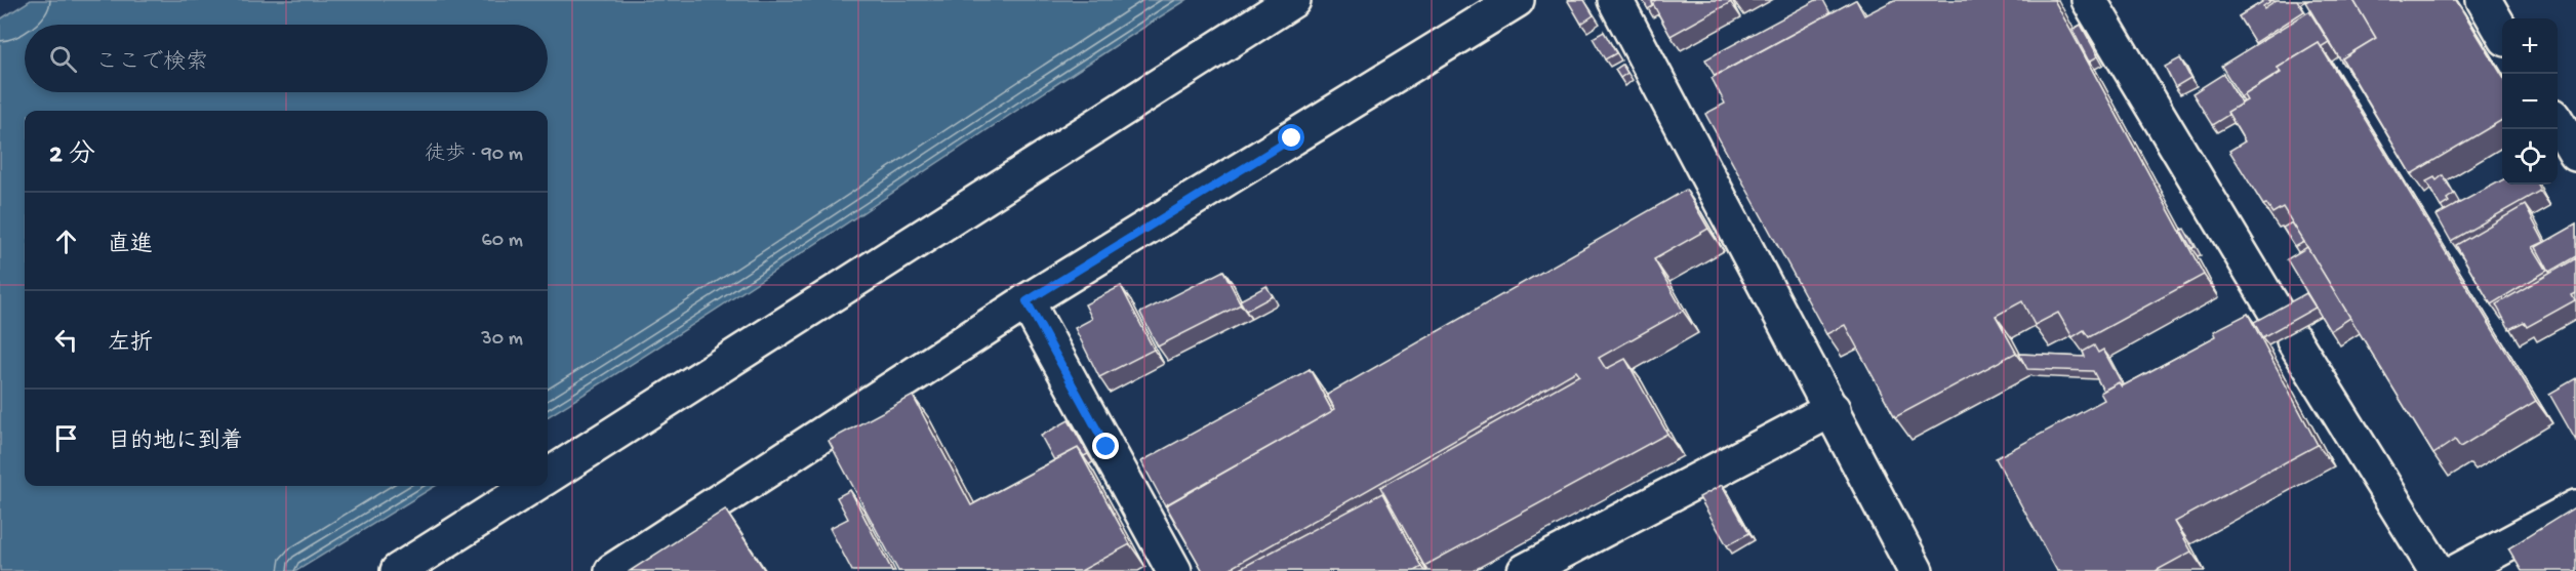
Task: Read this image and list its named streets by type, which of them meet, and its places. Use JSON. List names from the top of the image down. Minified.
{"page":{"map_buttons":["+","−"],"search":"ここで検索","heading":["2 分","徒歩 · 90 m"],"list":[["直進","60 m"],["左折","30 m"],"目的地に到着"]}}
